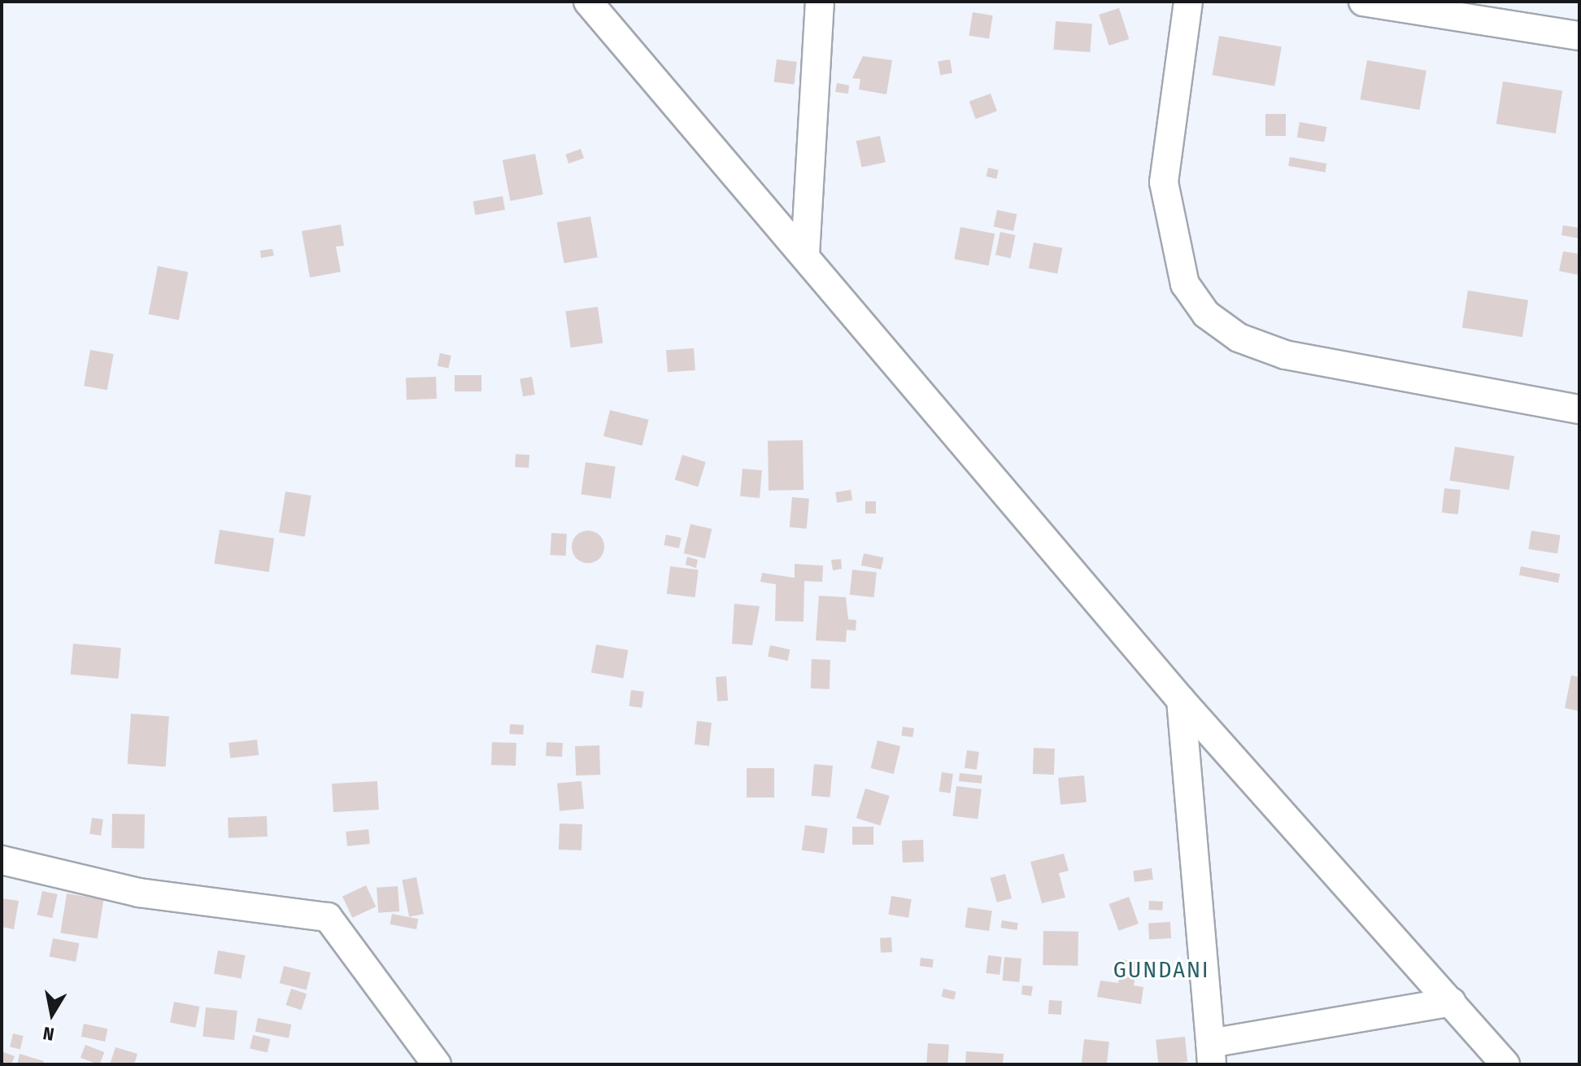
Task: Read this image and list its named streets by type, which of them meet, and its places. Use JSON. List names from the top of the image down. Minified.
{"districts":["GUNDANI"],"north":"bottom"}
